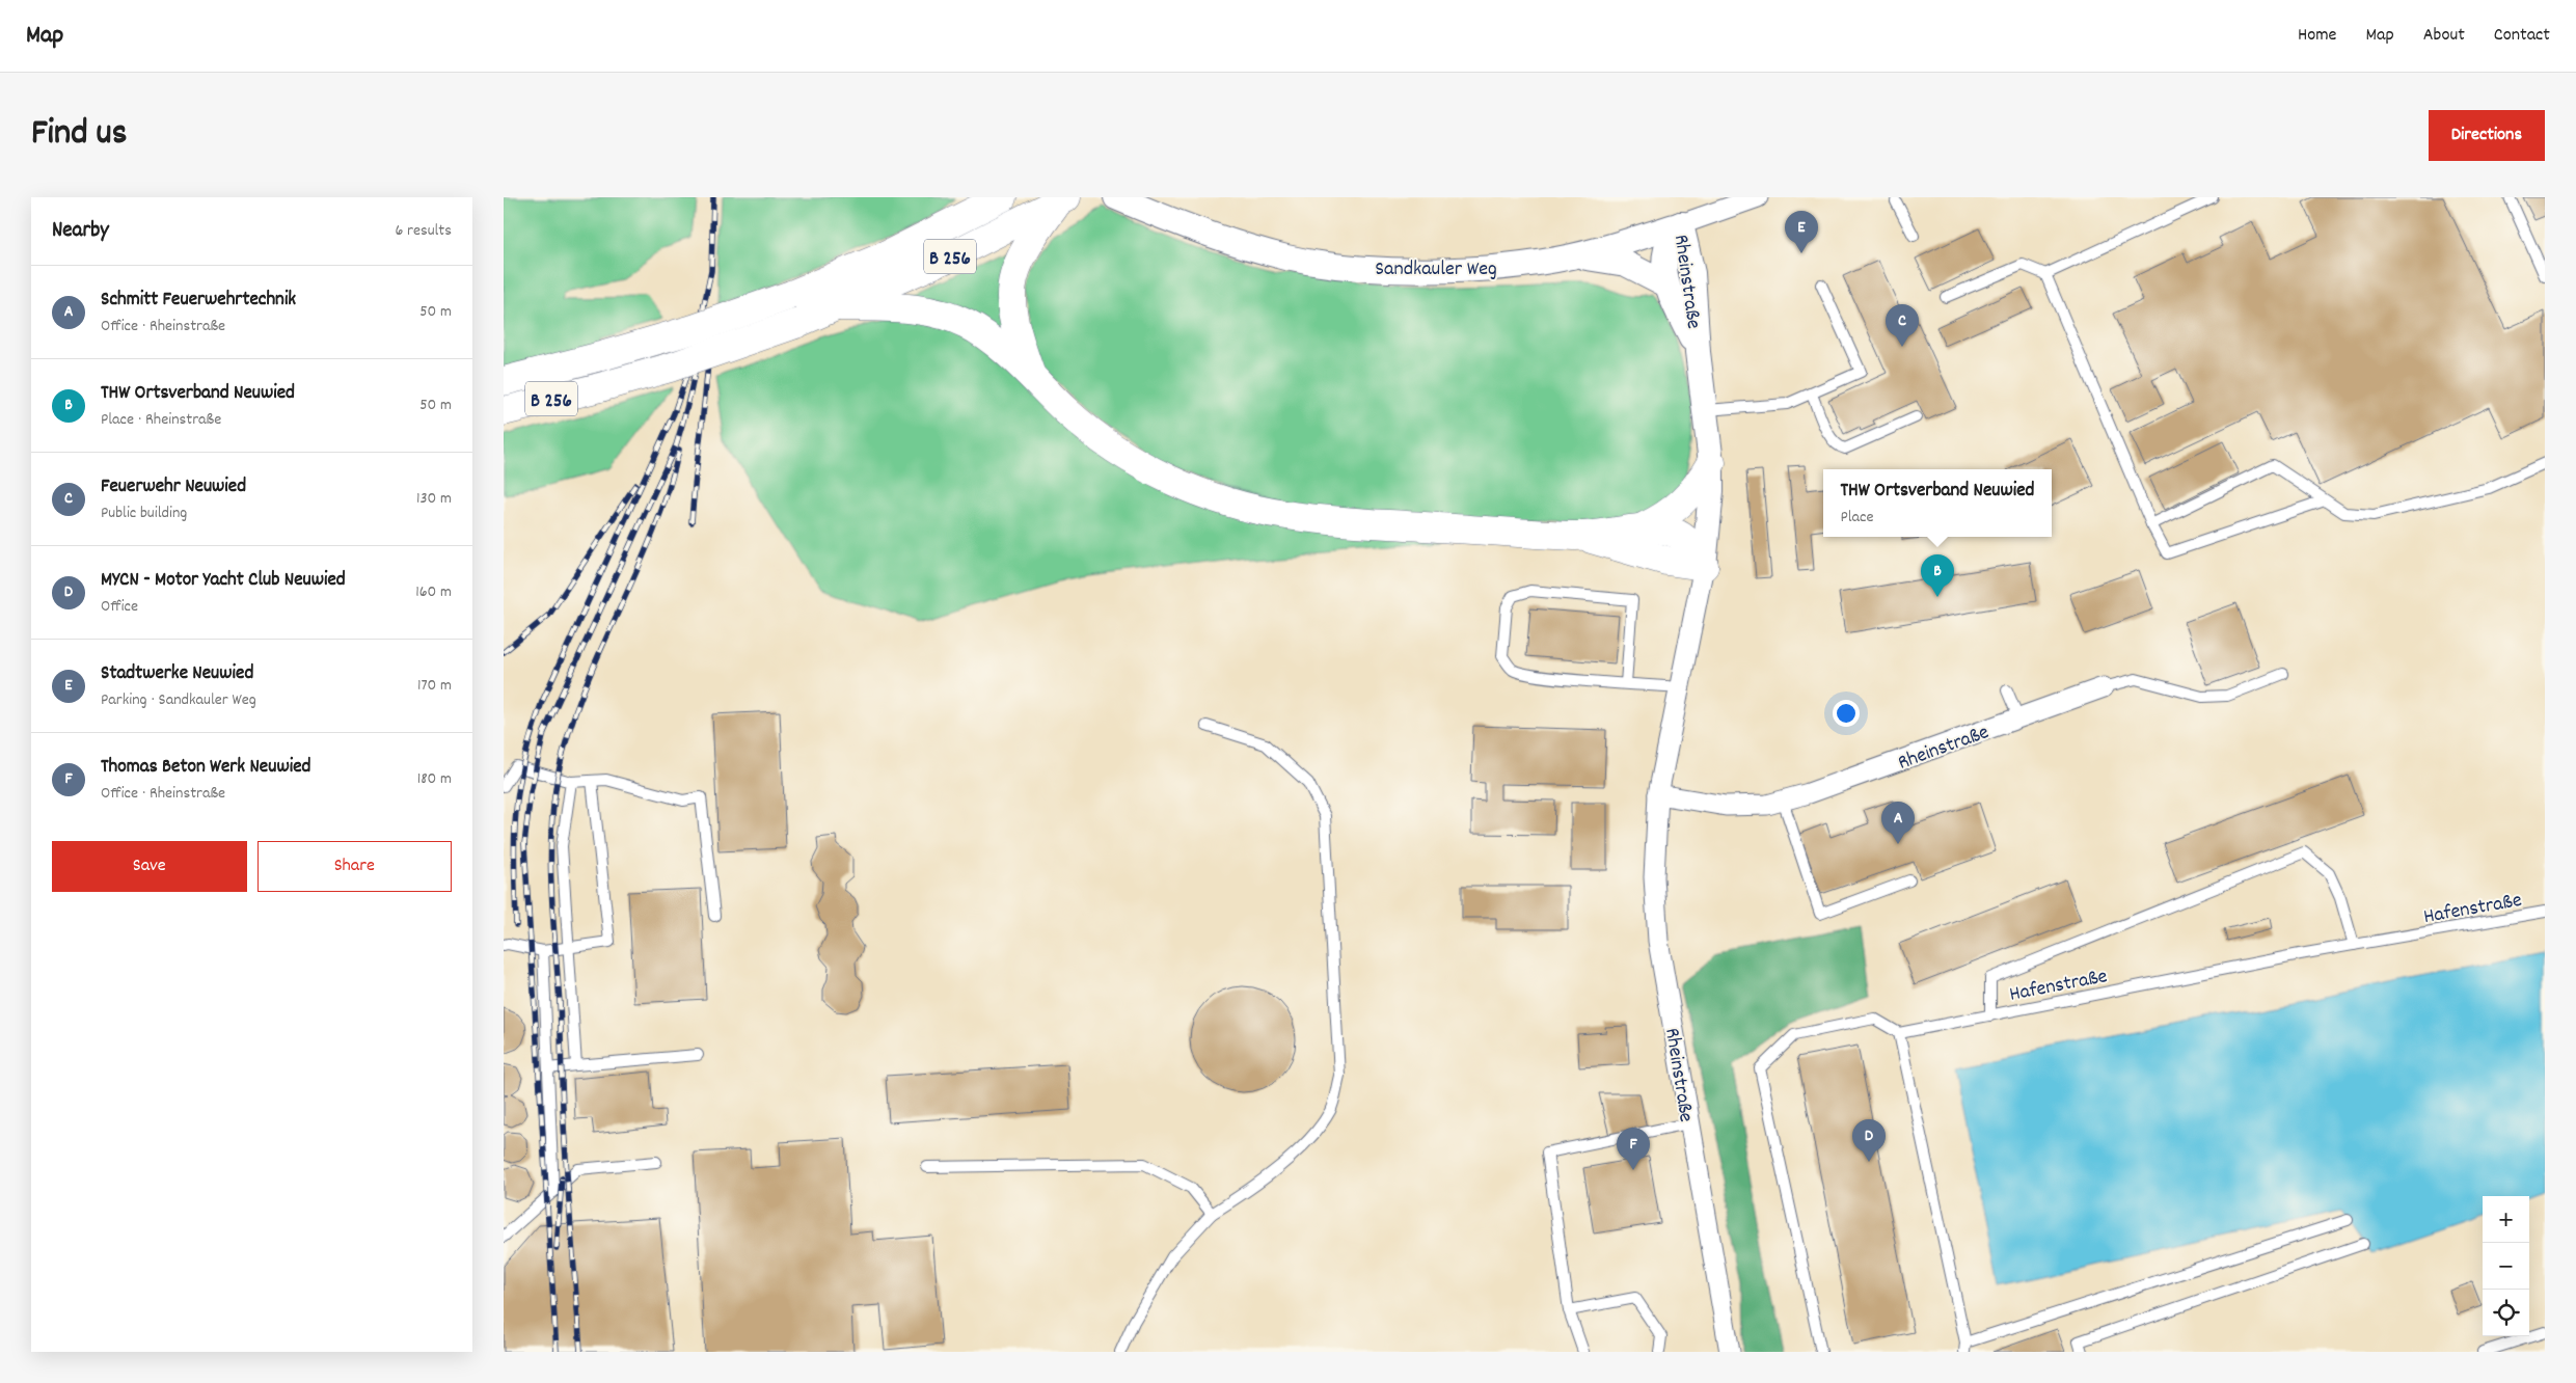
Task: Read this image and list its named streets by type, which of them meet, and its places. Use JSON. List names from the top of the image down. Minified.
{"streets":{"highway":["B 256"],"street":["Sandkauler Weg","Rheinstraße"],"lane":["Hafenstraße"]},"crossings":[["Sandkauler Weg","Rheinstraße"]],"page":{"header":"Map","nav":["Home","Map","About","Contact"],"title":"Find us","buttons":["Directions",["Save","Share"]],"heading":["Nearby","6 results"],"pins":["E","C","B","A","D","F"],"list":[{"mark":"A","name":"Schmitt Feuerwehrtechnik","note":"Office · Rheinstraße","value":"50 m"},{"mark":"B","name":"THW Ortsverband Neuwied","note":"Place · Rheinstraße","value":"50 m"},{"mark":"C","name":"Feuerwehr Neuwied","note":"Public building","value":"130 m"},{"mark":"D","name":"MYCN - Motor Yacht Club Neuwied","note":"Office","value":"160 m"},{"mark":"E","name":"Stadtwerke Neuwied","note":"Parking · Sandkauler Weg","value":"170 m"},{"mark":"F","name":"Thomas Beton Werk Neuwied","note":"Office · Rheinstraße","value":"180 m"}],"popup":["THW Ortsverband Neuwied","Place"],"map_buttons":["+","−"]}}
